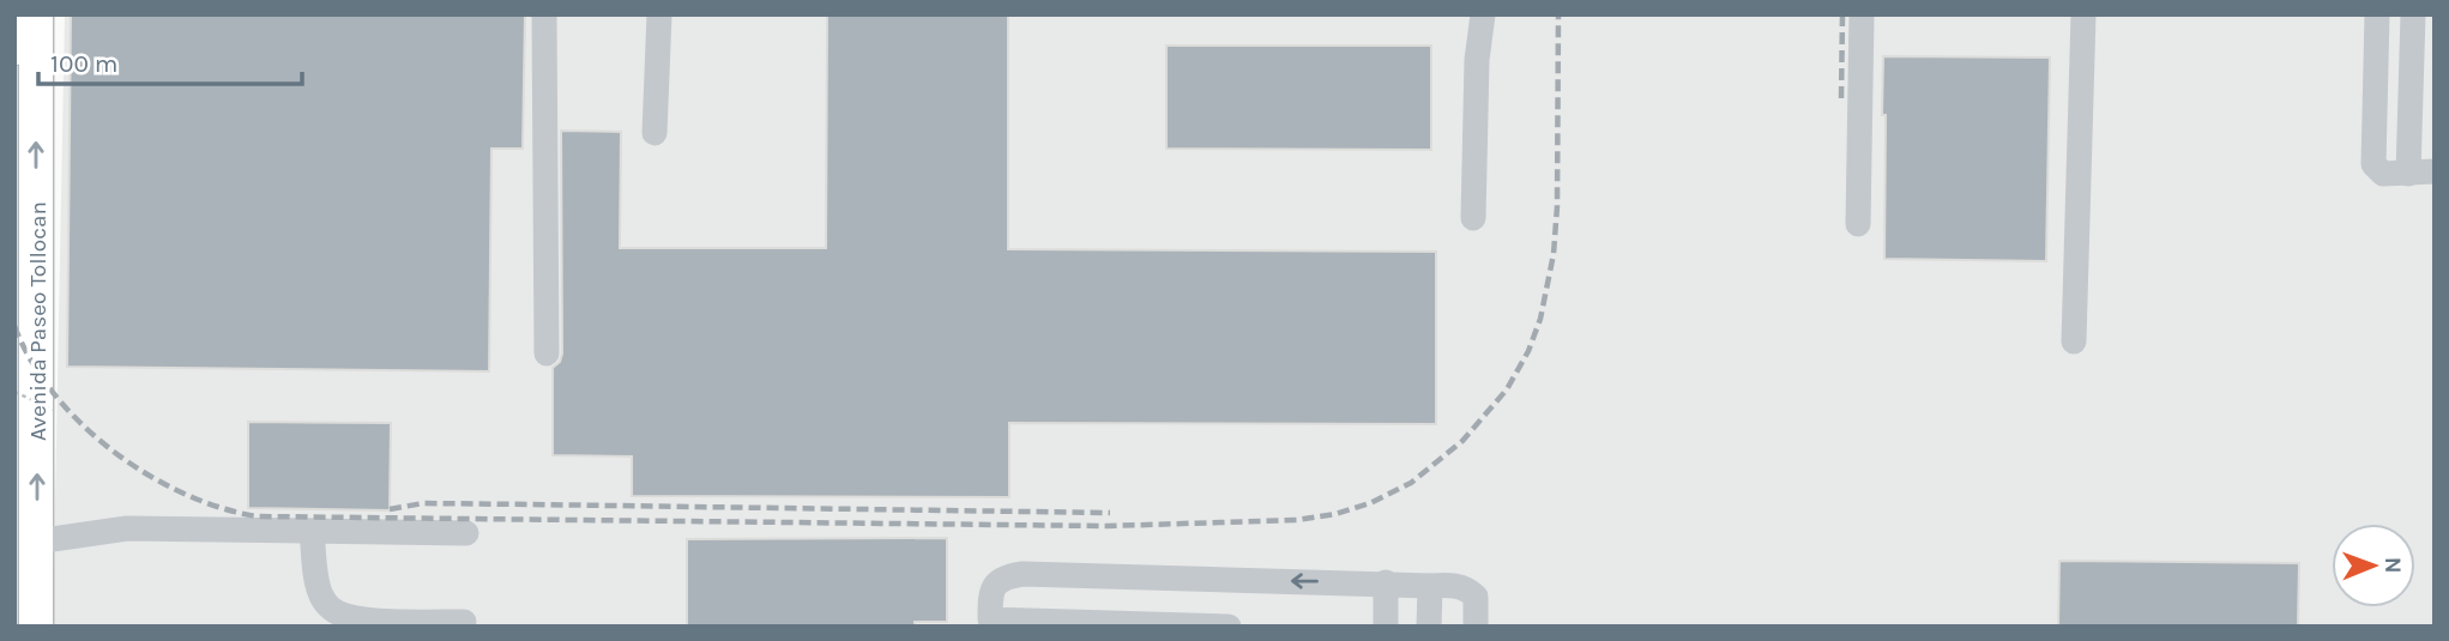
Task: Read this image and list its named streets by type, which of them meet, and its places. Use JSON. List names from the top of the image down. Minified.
{"streets":{"main road":["Avenida Paseo Tollocan"]},"one_way":["Avenida Paseo Tollocan"],"scale_bar":"100 m","north":"right"}
